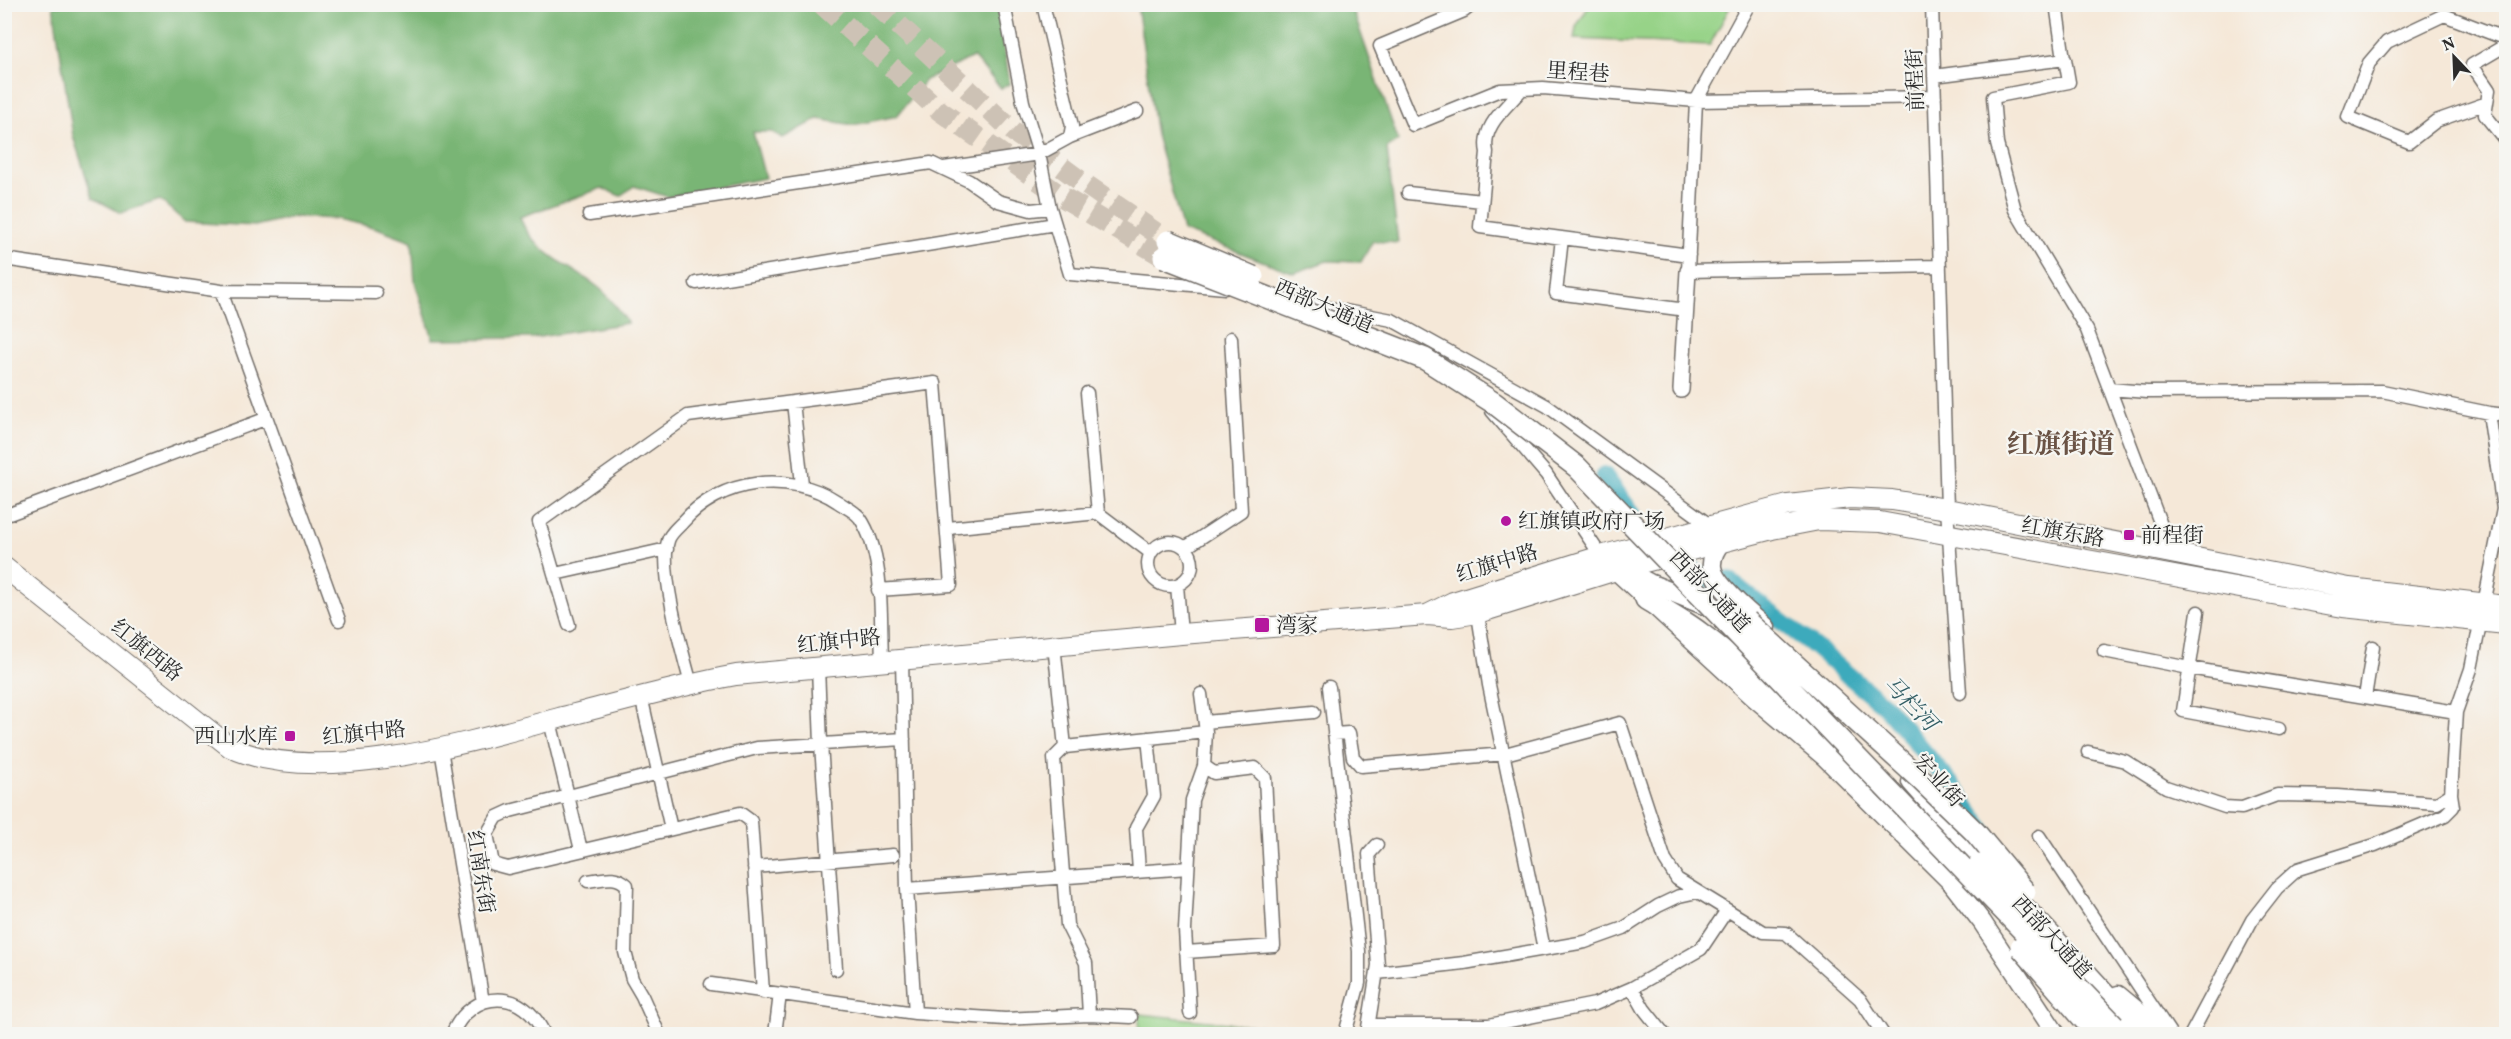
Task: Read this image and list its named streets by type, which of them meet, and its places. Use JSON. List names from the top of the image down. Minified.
{"streets":{"highway":["西部大通道"],"main road":["红旗东路","红旗中路","红旗西路","宏业街"],"street":["里程巷","前程街","红南东街"]},"crossings":[["里程巷","前程街"],["前程街","红旗东路"],["西部大通道","宏业街"],["红旗东路","红旗中路"],["红旗东路","宏业街"],["红旗中路","红旗西路"],["红旗中路","红南东街"]],"districts":["红旗街道"],"water":["马栏河"],"places":{"other":["红旗镇政府广场"],"transit":["前程街","湾家","西山水库"]},"north":"top left"}
